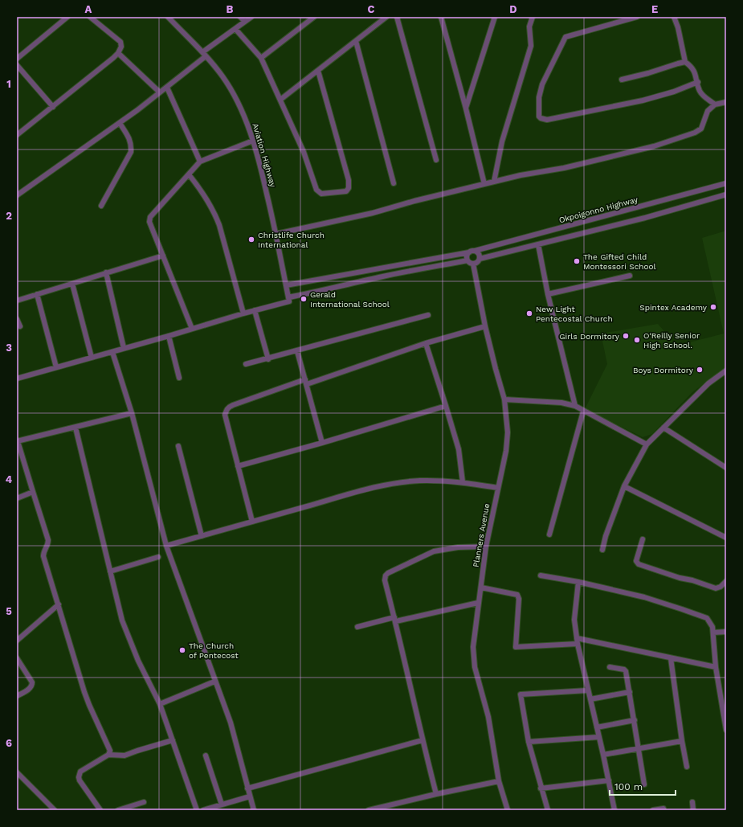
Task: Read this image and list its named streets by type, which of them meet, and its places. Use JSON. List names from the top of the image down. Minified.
{"streets":{"street":["Aviation Highway","Okpoigonno Highway","Planners Avenue"]},"crossings":[["Okpoigonno Highway","Planners Avenue"]],"places":["Christlife Church International","The Gifted Child Montessori School","Gerald International School","Spintex Academy","New Light Pentecostal Church","Girls Dormitory","O'Reilly Senior High School.","Boys Dormitory","The Church of Pentecost"],"scale_bar":"100 m","grid":{"columns":["A","B","C","D","E"],"rows":["1","2","3","4","5","6"]}}
